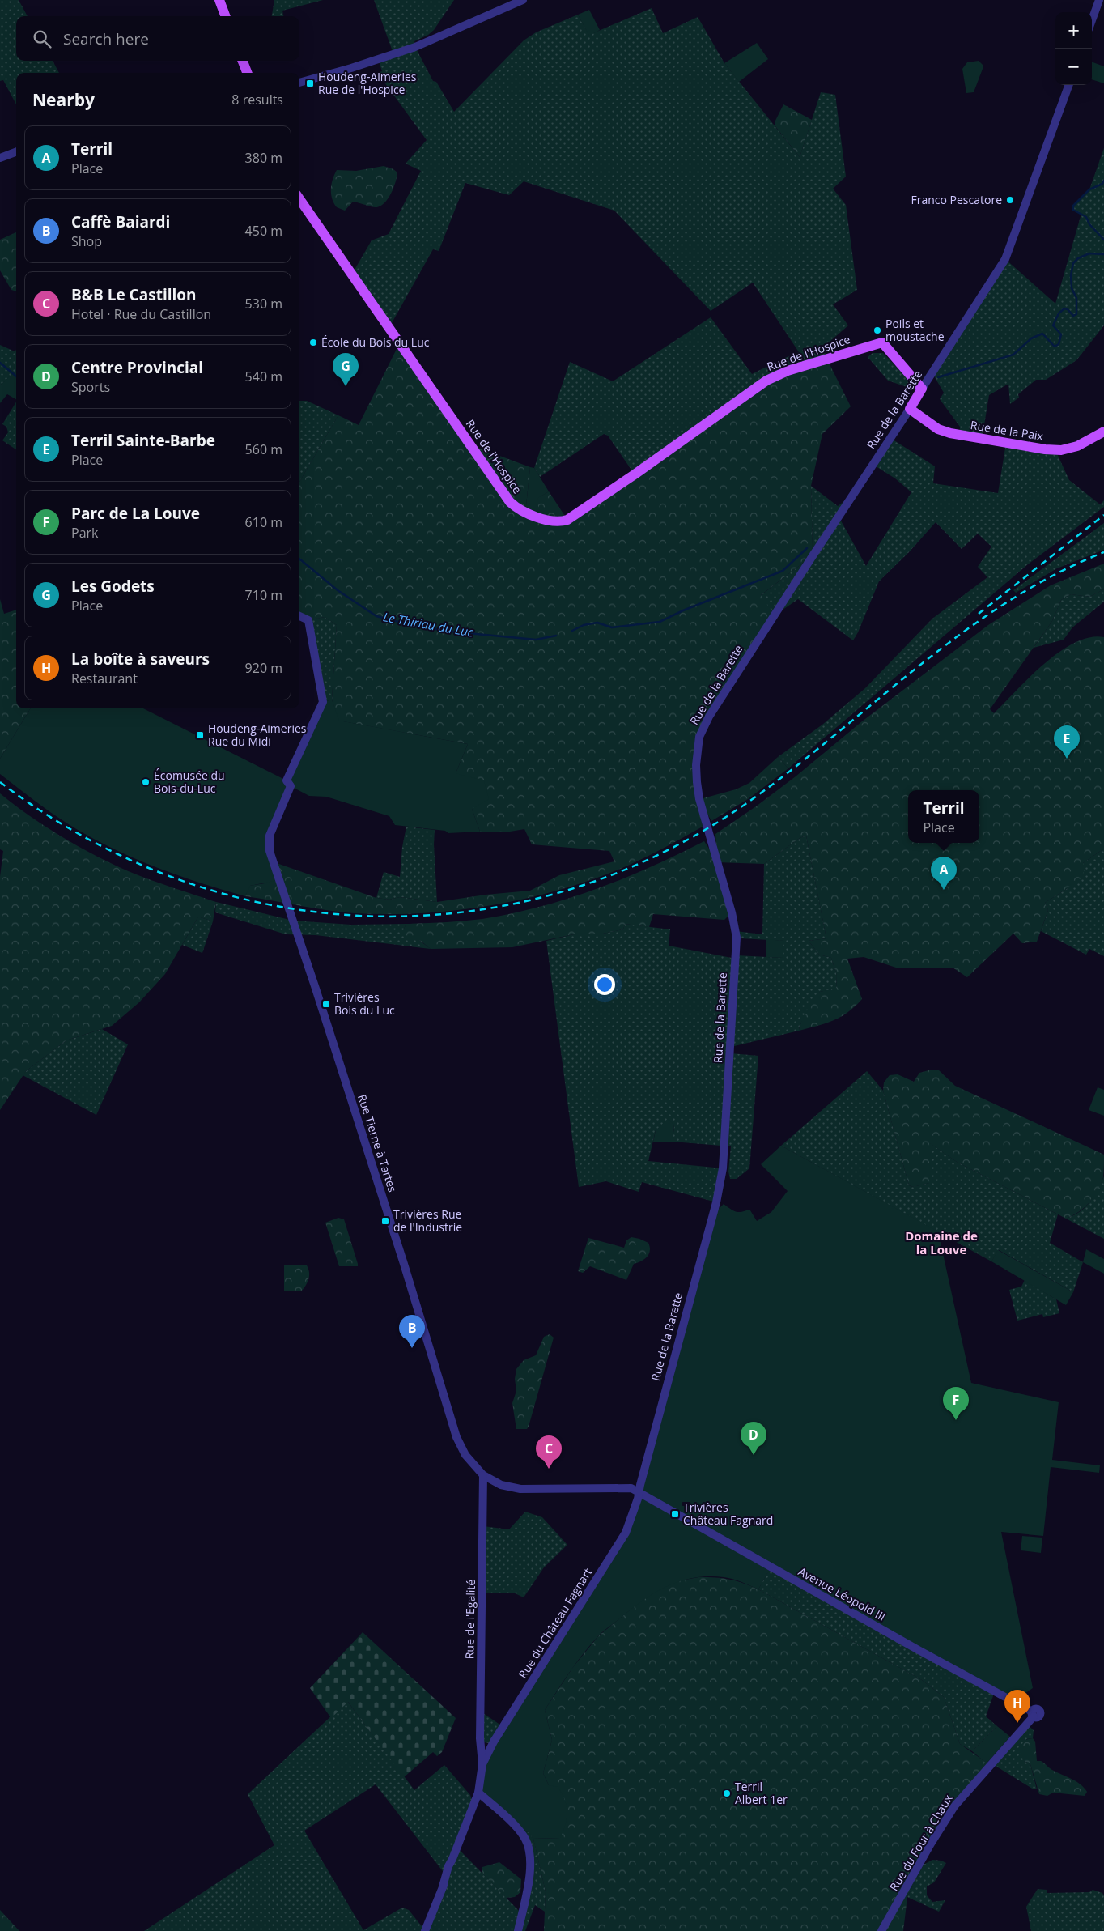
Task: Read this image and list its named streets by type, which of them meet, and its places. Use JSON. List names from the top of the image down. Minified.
{"streets":{"main road":["Rue de l'Hospice","Rue de la Barette","Rue de la Paix"],"street":["Rue Tierne à Tartes","Avenue Léopold III","Rue de l'Egalité","Rue du Château Fagnart","Rue du Four à Chaux"]},"crossings":[["Rue de l'Hospice","Rue de la Barette"],["Rue de la Barette","Rue de la Paix"],["Rue de la Barette","Avenue Léopold III"],["Rue de la Barette","Rue du Château Fagnart"],["Rue Tierne à Tartes","Rue de l'Egalité"],["Avenue Léopold III","Rue du Château Fagnart"],["Avenue Léopold III","Rue du Four à Chaux"],["Rue de l'Egalité","Rue du Château Fagnart"]],"districts":["Domaine de la Louve"],"water":["Le Thiriau du Luc"],"places":{"transit":["Houdeng-Aimeries Rue de l'Hospice","Houdeng-Aimeries Rue du Midi","Trivières Bois du Luc","Trivières Rue de l'Industrie","Trivières Château Fagnard"],"other":["Franco Pescatore","Poils et moustache","École du Bois du Luc","Écomusée du Bois-du-Luc","Terril Albert 1er"]},"page":{"map_buttons":["+","−"],"search":"Search here","heading":["Nearby","8 results"],"list":[{"mark":"A","name":"Terril","note":"Place","value":"380 m"},{"mark":"B","name":"Caffè Baiardi","note":"Shop","value":"450 m"},{"mark":"C","name":"B&B Le Castillon","note":"Hotel · Rue du Castillon","value":"530 m"},{"mark":"D","name":"Centre Provincial","note":"Sports","value":"540 m"},{"mark":"E","name":"Terril Sainte-Barbe","note":"Place","value":"560 m"},{"mark":"F","name":"Parc de La Louve","note":"Park","value":"610 m"},{"mark":"G","name":"Les Godets","note":"Place","value":"710 m"},{"mark":"H","name":"La boîte à saveurs","note":"Restaurant","value":"920 m"}],"pins":["G","E","A","B","F","D","C","H"],"popup":["Terril","Place"]}}
